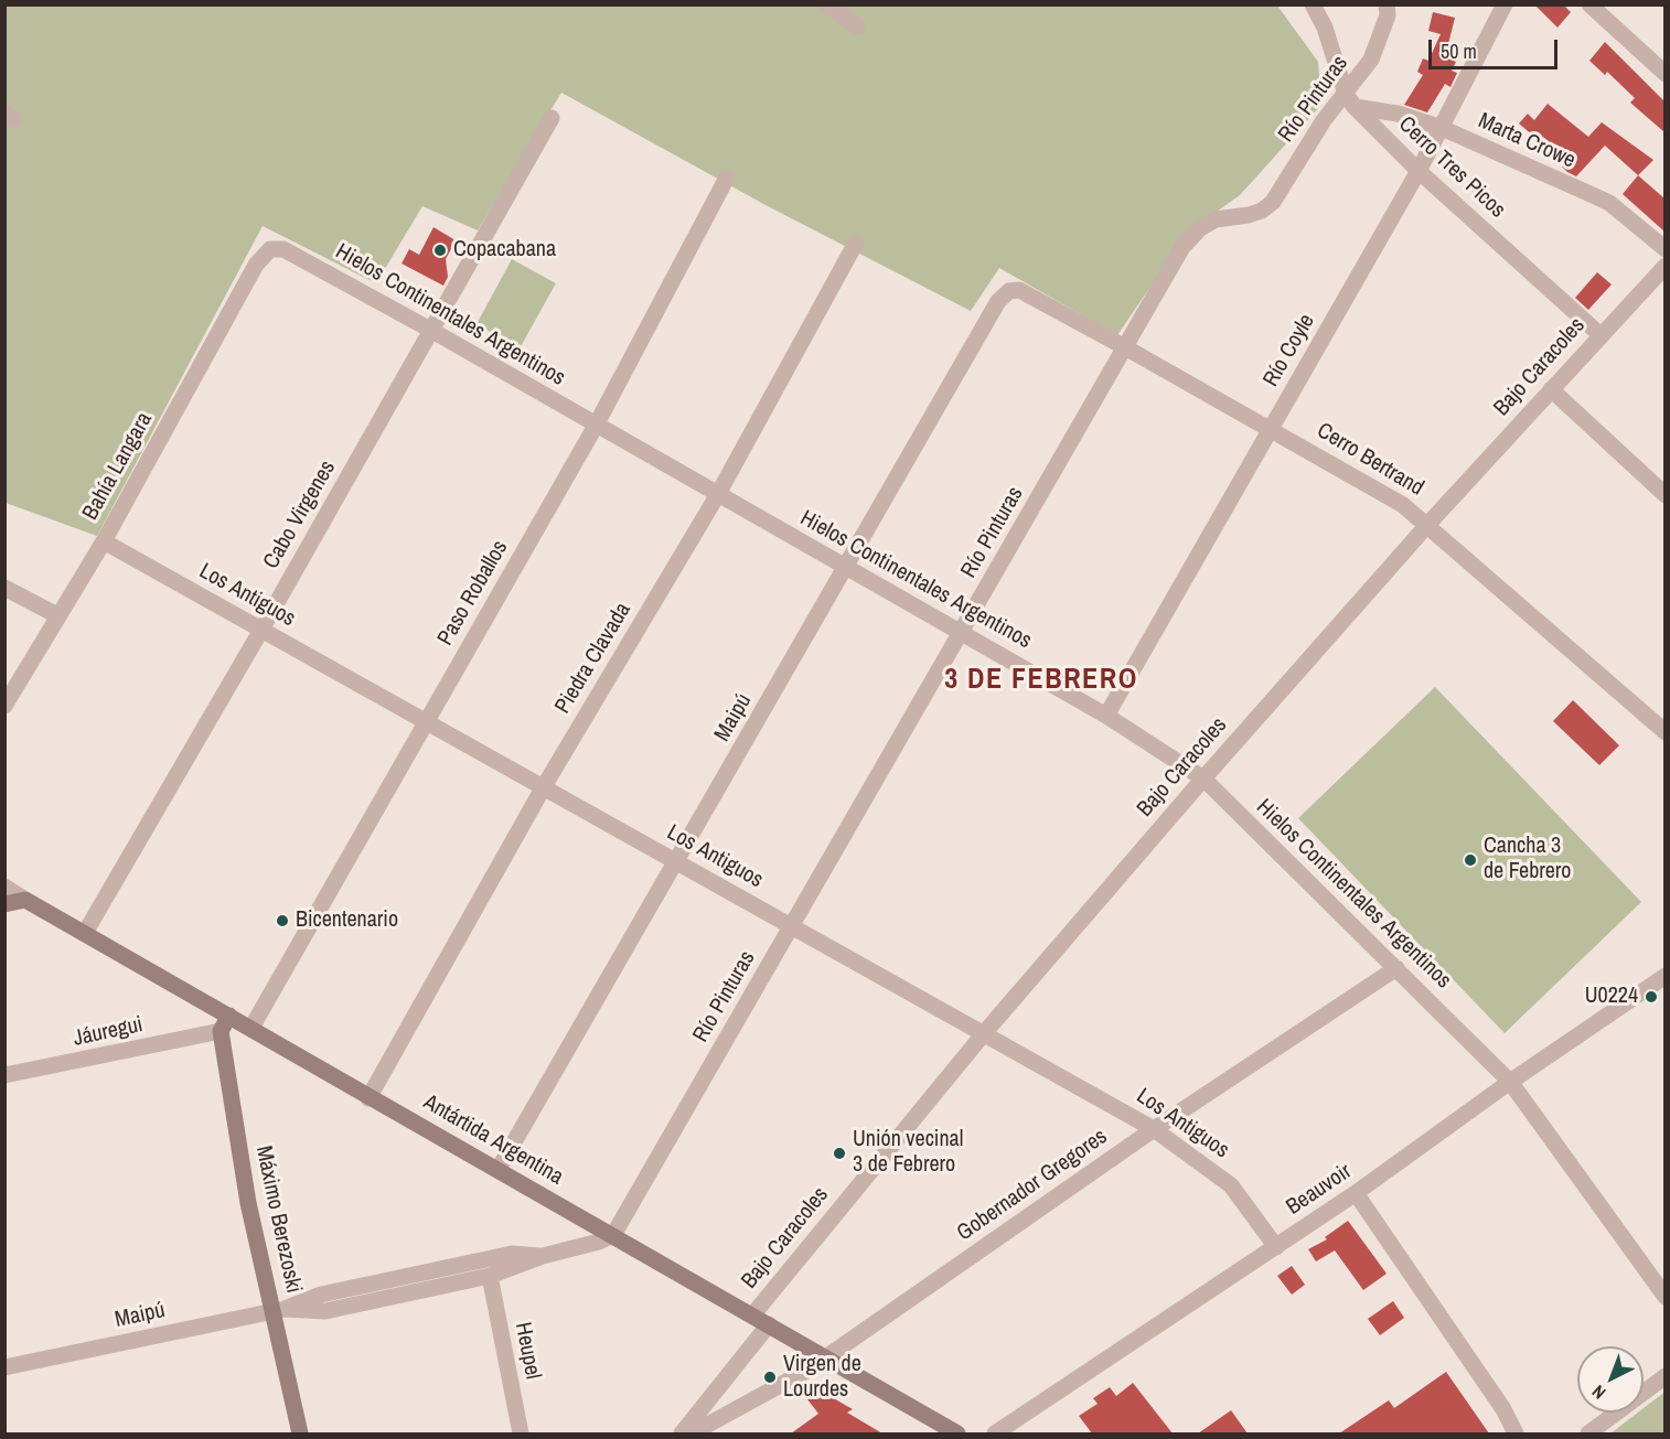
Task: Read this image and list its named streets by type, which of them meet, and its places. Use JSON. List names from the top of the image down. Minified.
{"streets":{"street":["Río Pinturas","Marta Crowe","Cerro Tres Picos","Hielos Continentales Argentinos","Río Coyle","Bajo Caracoles","Cerro Bertrand","Bahía Langara","Cabo Virgenes","Paso Roballos","Los Antiguos","Piedra Clavada","Maipú","Jáuregui","Antártida Argentina","Gobernador Gregores","Beauvoir","Máximo Berezoski","Heupel"]},"crossings":[["Río Pinturas","Marta Crowe"],["Río Pinturas","Cerro Tres Picos"],["Río Pinturas","Hielos Continentales Argentinos"],["Río Pinturas","Cerro Bertrand"],["Río Pinturas","Los Antiguos"],["Río Pinturas","Maipú"],["Río Pinturas","Antártida Argentina"],["Marta Crowe","Cerro Tres Picos"],["Marta Crowe","Río Coyle"],["Cerro Tres Picos","Río Coyle"],["Cerro Tres Picos","Bajo Caracoles"],["Hielos Continentales Argentinos","Río Coyle"],["Hielos Continentales Argentinos","Bajo Caracoles"],["Hielos Continentales Argentinos","Bahía Langara"],["Hielos Continentales Argentinos","Cabo Virgenes"],["Hielos Continentales Argentinos","Paso Roballos"],["Hielos Continentales Argentinos","Piedra Clavada"],["Hielos Continentales Argentinos","Maipú"],["Hielos Continentales Argentinos","Gobernador Gregores"],["Hielos Continentales Argentinos","Beauvoir"],["Río Coyle","Cerro Bertrand"],["Bajo Caracoles","Cerro Bertrand"],["Bajo Caracoles","Los Antiguos"],["Bajo Caracoles","Antártida Argentina"],["Cerro Bertrand","Maipú"],["Bahía Langara","Los Antiguos"],["Cabo Virgenes","Los Antiguos"],["Cabo Virgenes","Antártida Argentina"],["Paso Roballos","Los Antiguos"],["Paso Roballos","Antártida Argentina"],["Los Antiguos","Piedra Clavada"],["Los Antiguos","Maipú"],["Los Antiguos","Gobernador Gregores"],["Los Antiguos","Beauvoir"],["Piedra Clavada","Antártida Argentina"],["Maipú","Antártida Argentina"],["Maipú","Máximo Berezoski"],["Maipú","Heupel"],["Jáuregui","Máximo Berezoski"],["Antártida Argentina","Gobernador Gregores"]],"districts":["3 DE FEBRERO"],"places":["Copacabana","Cancha 3 de Febrero","Bicentenario","U0224","Unión vecinal 3 de Febrero","Virgen de Lourdes"],"scale_bar":"50 m","north":"bottom left"}
